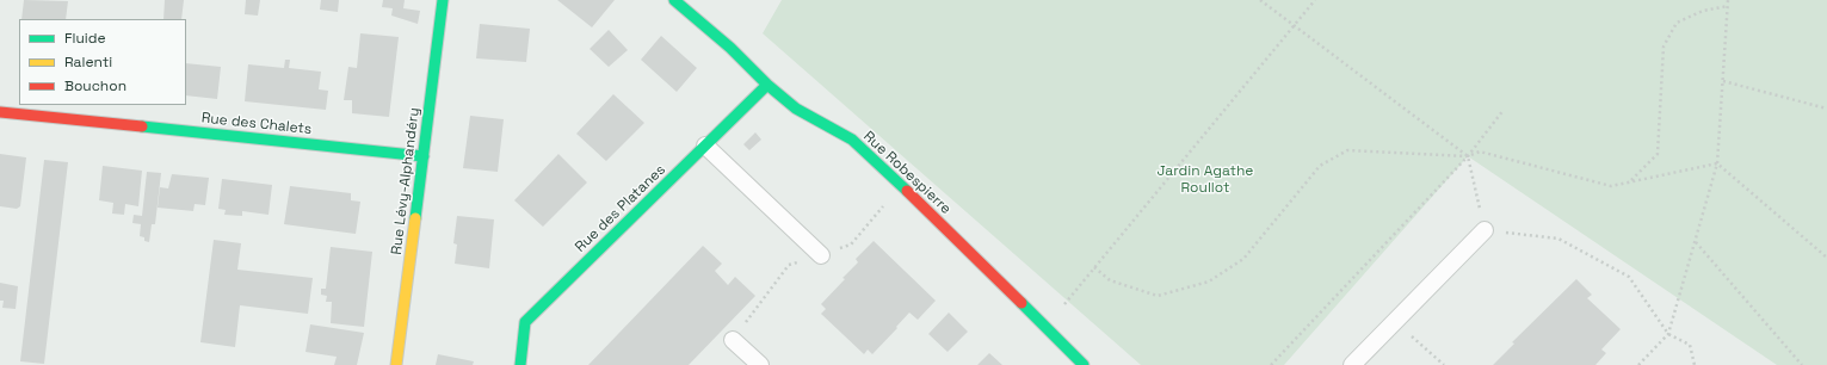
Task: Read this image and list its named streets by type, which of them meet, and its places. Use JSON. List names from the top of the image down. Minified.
{"streets":{"street":["Rue des Chalets","Rue Robespierre","Rue Lévy-Alphandéry","Rue des Platanes"]},"crossings":[["Rue des Chalets","Rue Lévy-Alphandéry"],["Rue Robespierre","Rue des Platanes"]],"parks":["Jardin Agathe Roullot"],"legend":["Fluide","Ralenti","Bouchon"]}
